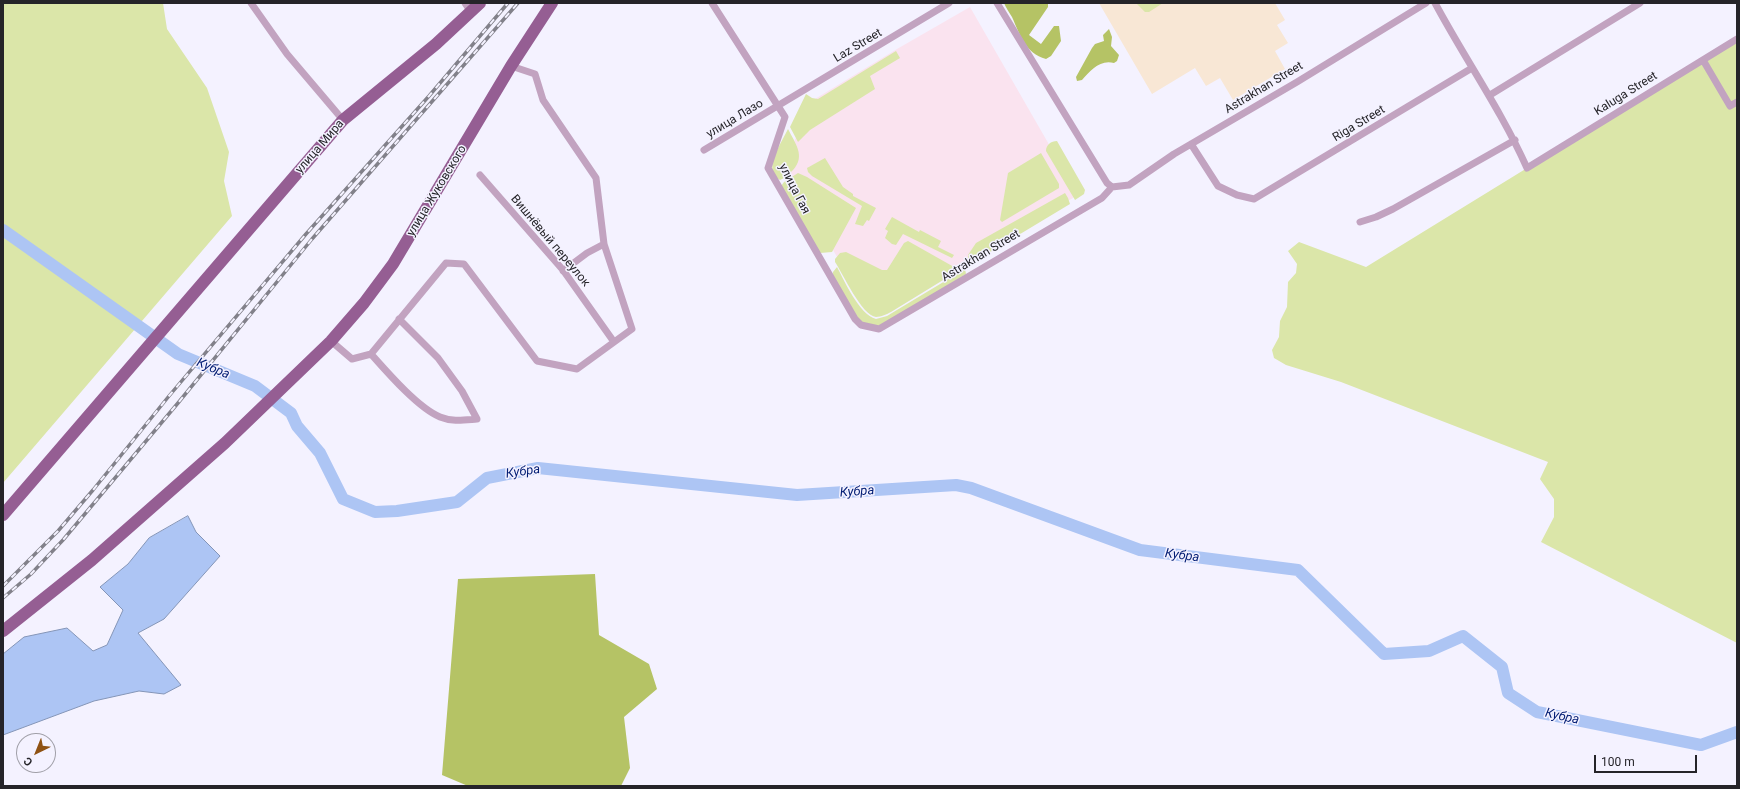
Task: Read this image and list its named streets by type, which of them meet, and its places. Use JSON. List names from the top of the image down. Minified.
{"streets":{"main road":["улица Мира","улица Жуковского"],"street":["Laz Street","Astrakhan Street","Kaluga Street","улица Лазо","Riga Street","улица Гая","Вишнёвый переулок"]},"crossings":[["Laz Street","улица Лазо"],["Laz Street","улица Гая"],["Astrakhan Street","Riga Street"],["Astrakhan Street","улица Гая"],["улица Лазо","улица Гая"]],"water":["Кубра"],"scale_bar":"100 m","north":"bottom left"}
